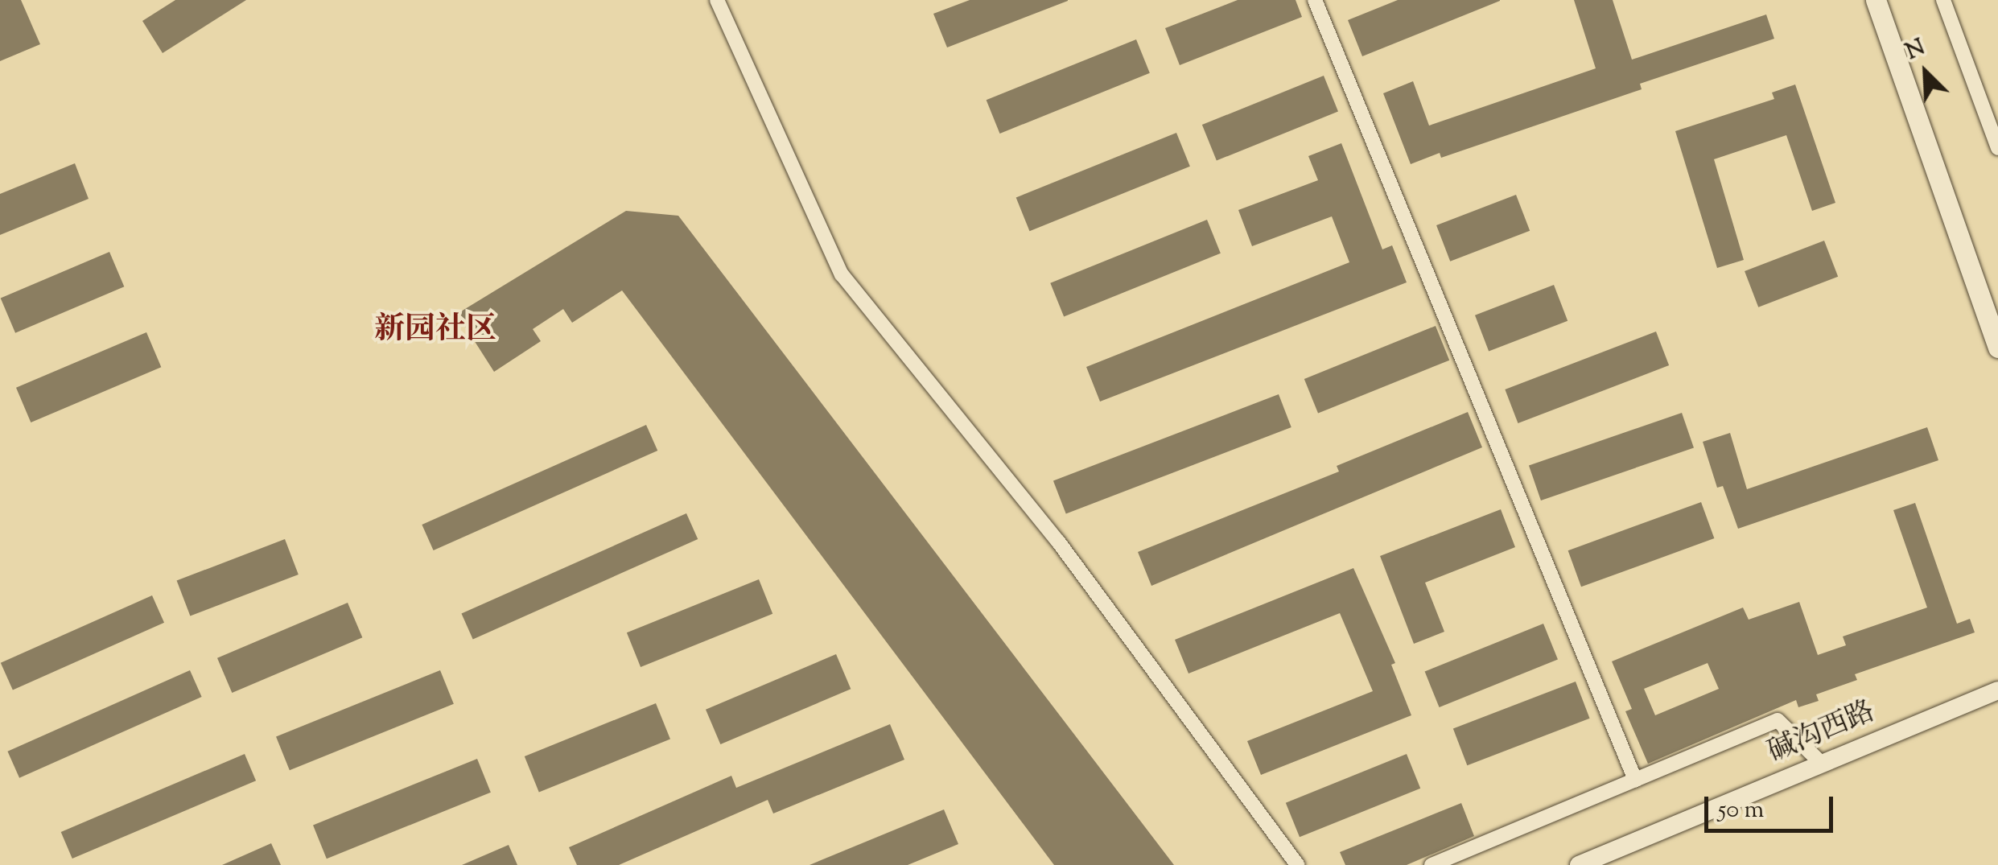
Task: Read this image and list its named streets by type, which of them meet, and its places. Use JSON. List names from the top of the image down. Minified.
{"streets":{"street":["碱沟西路"]},"districts":["新园社区"],"scale_bar":"50 m","north":"top left"}
